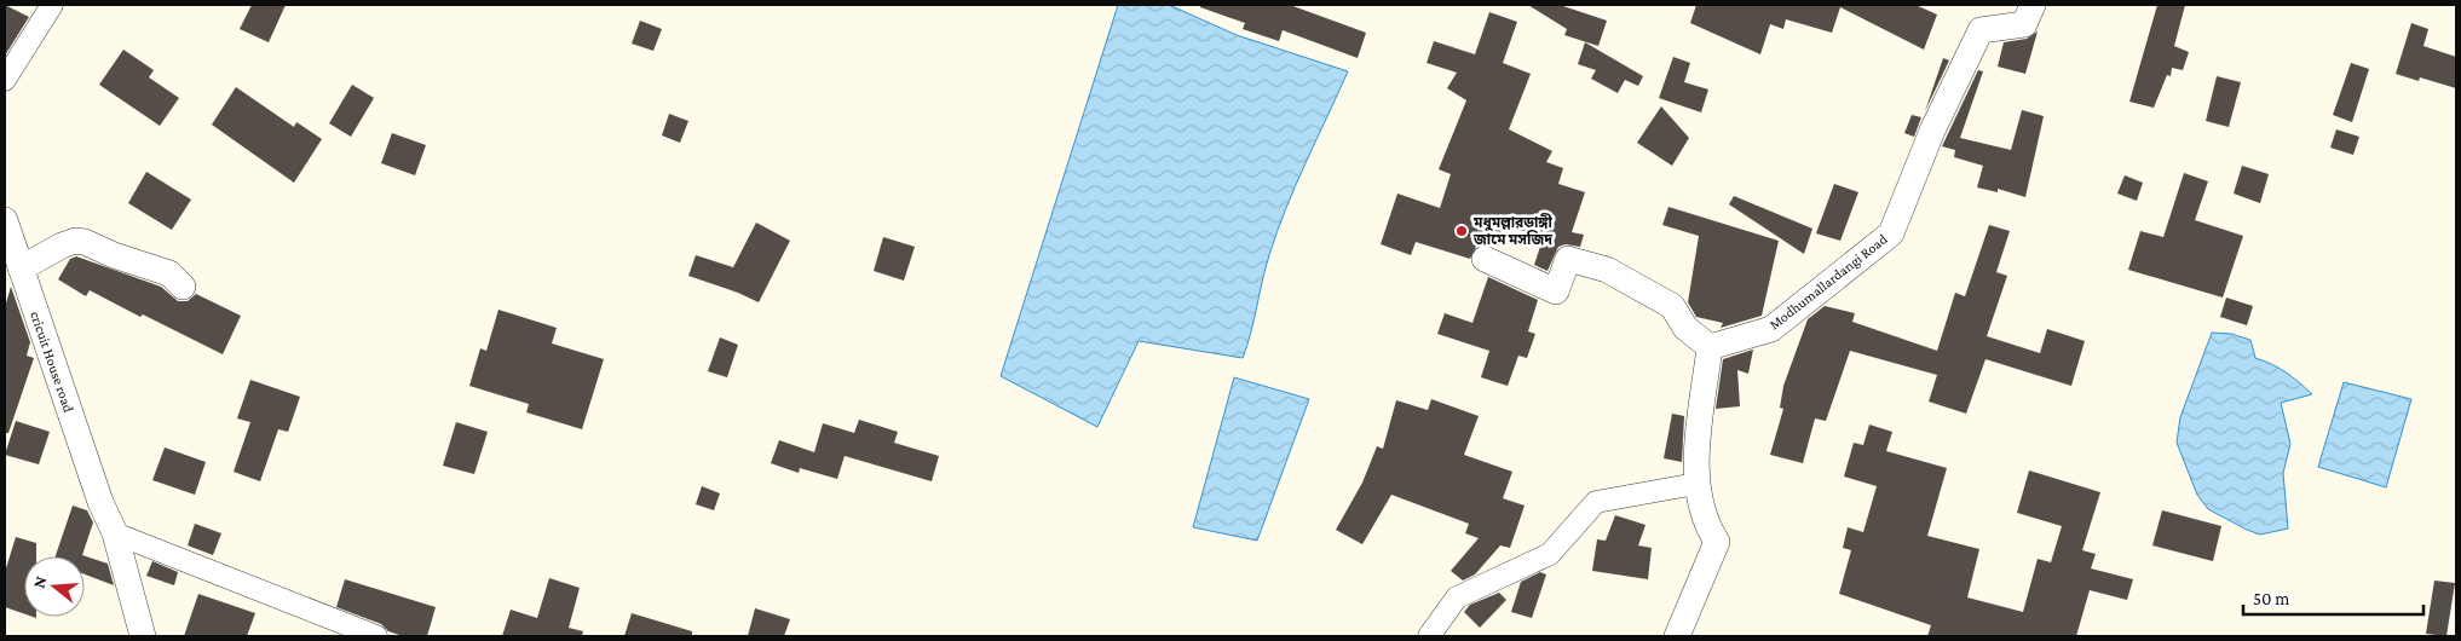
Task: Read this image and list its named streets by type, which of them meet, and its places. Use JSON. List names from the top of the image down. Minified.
{"streets":{"street":["Modhumallardangi Road","cricuit House road"]},"places":["মধুমল্লারডাঙ্গী জামে মসজিদ"],"scale_bar":"50 m","north":"left"}
